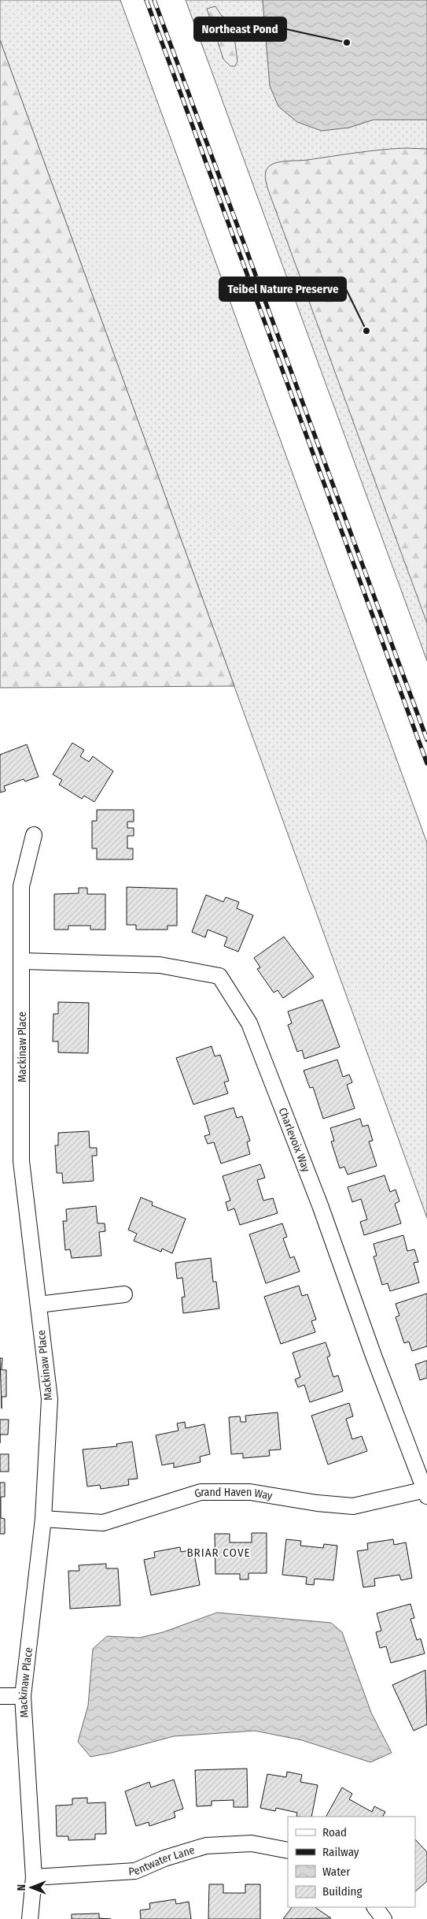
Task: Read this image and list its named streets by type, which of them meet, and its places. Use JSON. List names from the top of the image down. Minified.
{"streets":{"street":["Mackinaw Place","Charlevoix Way","Grand Haven Way","Pentwater Lane"]},"crossings":[["Mackinaw Place","Charlevoix Way"],["Mackinaw Place","Grand Haven Way"],["Mackinaw Place","Pentwater Lane"],["Charlevoix Way","Grand Haven Way"]],"districts":["BRIAR COVE"],"places":["Northeast Pond","Teibel Nature Preserve"],"legend":["Road","Railway","Water","Building"],"north":"left"}
